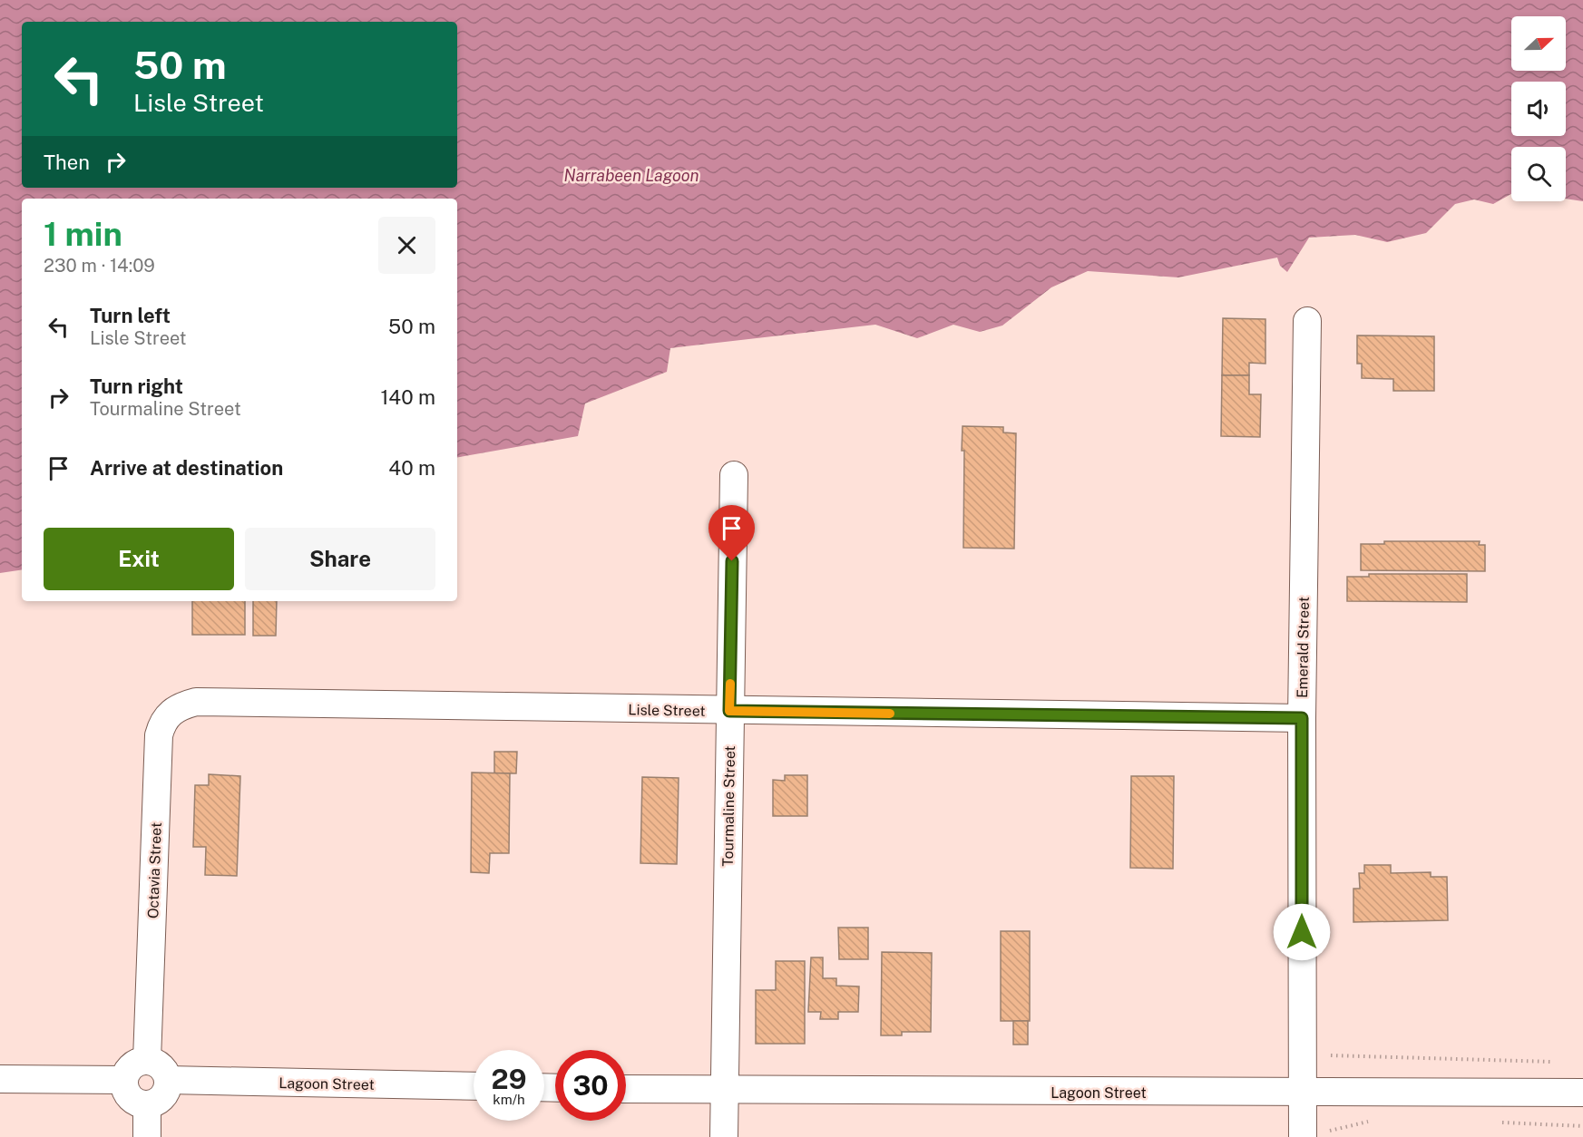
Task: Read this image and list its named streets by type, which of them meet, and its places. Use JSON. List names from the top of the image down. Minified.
{"streets":{"street":["Emerald Street","Lisle Street","Tourmaline Street","Octavia Street","Lagoon Street"]},"crossings":[["Emerald Street","Lisle Street"],["Emerald Street","Lagoon Street"],["Lisle Street","Tourmaline Street"],["Lisle Street","Octavia Street"],["Tourmaline Street","Lagoon Street"],["Octavia Street","Lagoon Street"]],"water":["Narrabeen Lagoon"],"north":"right","page":{"turn":["50 m","Lisle Street"],"then":"Then","heading":["1 min","230 m · 14:09"],"list":[{"name":"Turn left","note":"Lisle Street","value":"50 m"},{"name":"Turn right","note":"Tourmaline Street","value":"140 m"},{"name":"Arrive at destination","value":"40 m"}],"buttons":["Exit","Share"],"speed":"29 km/h","limit":"30"}}
